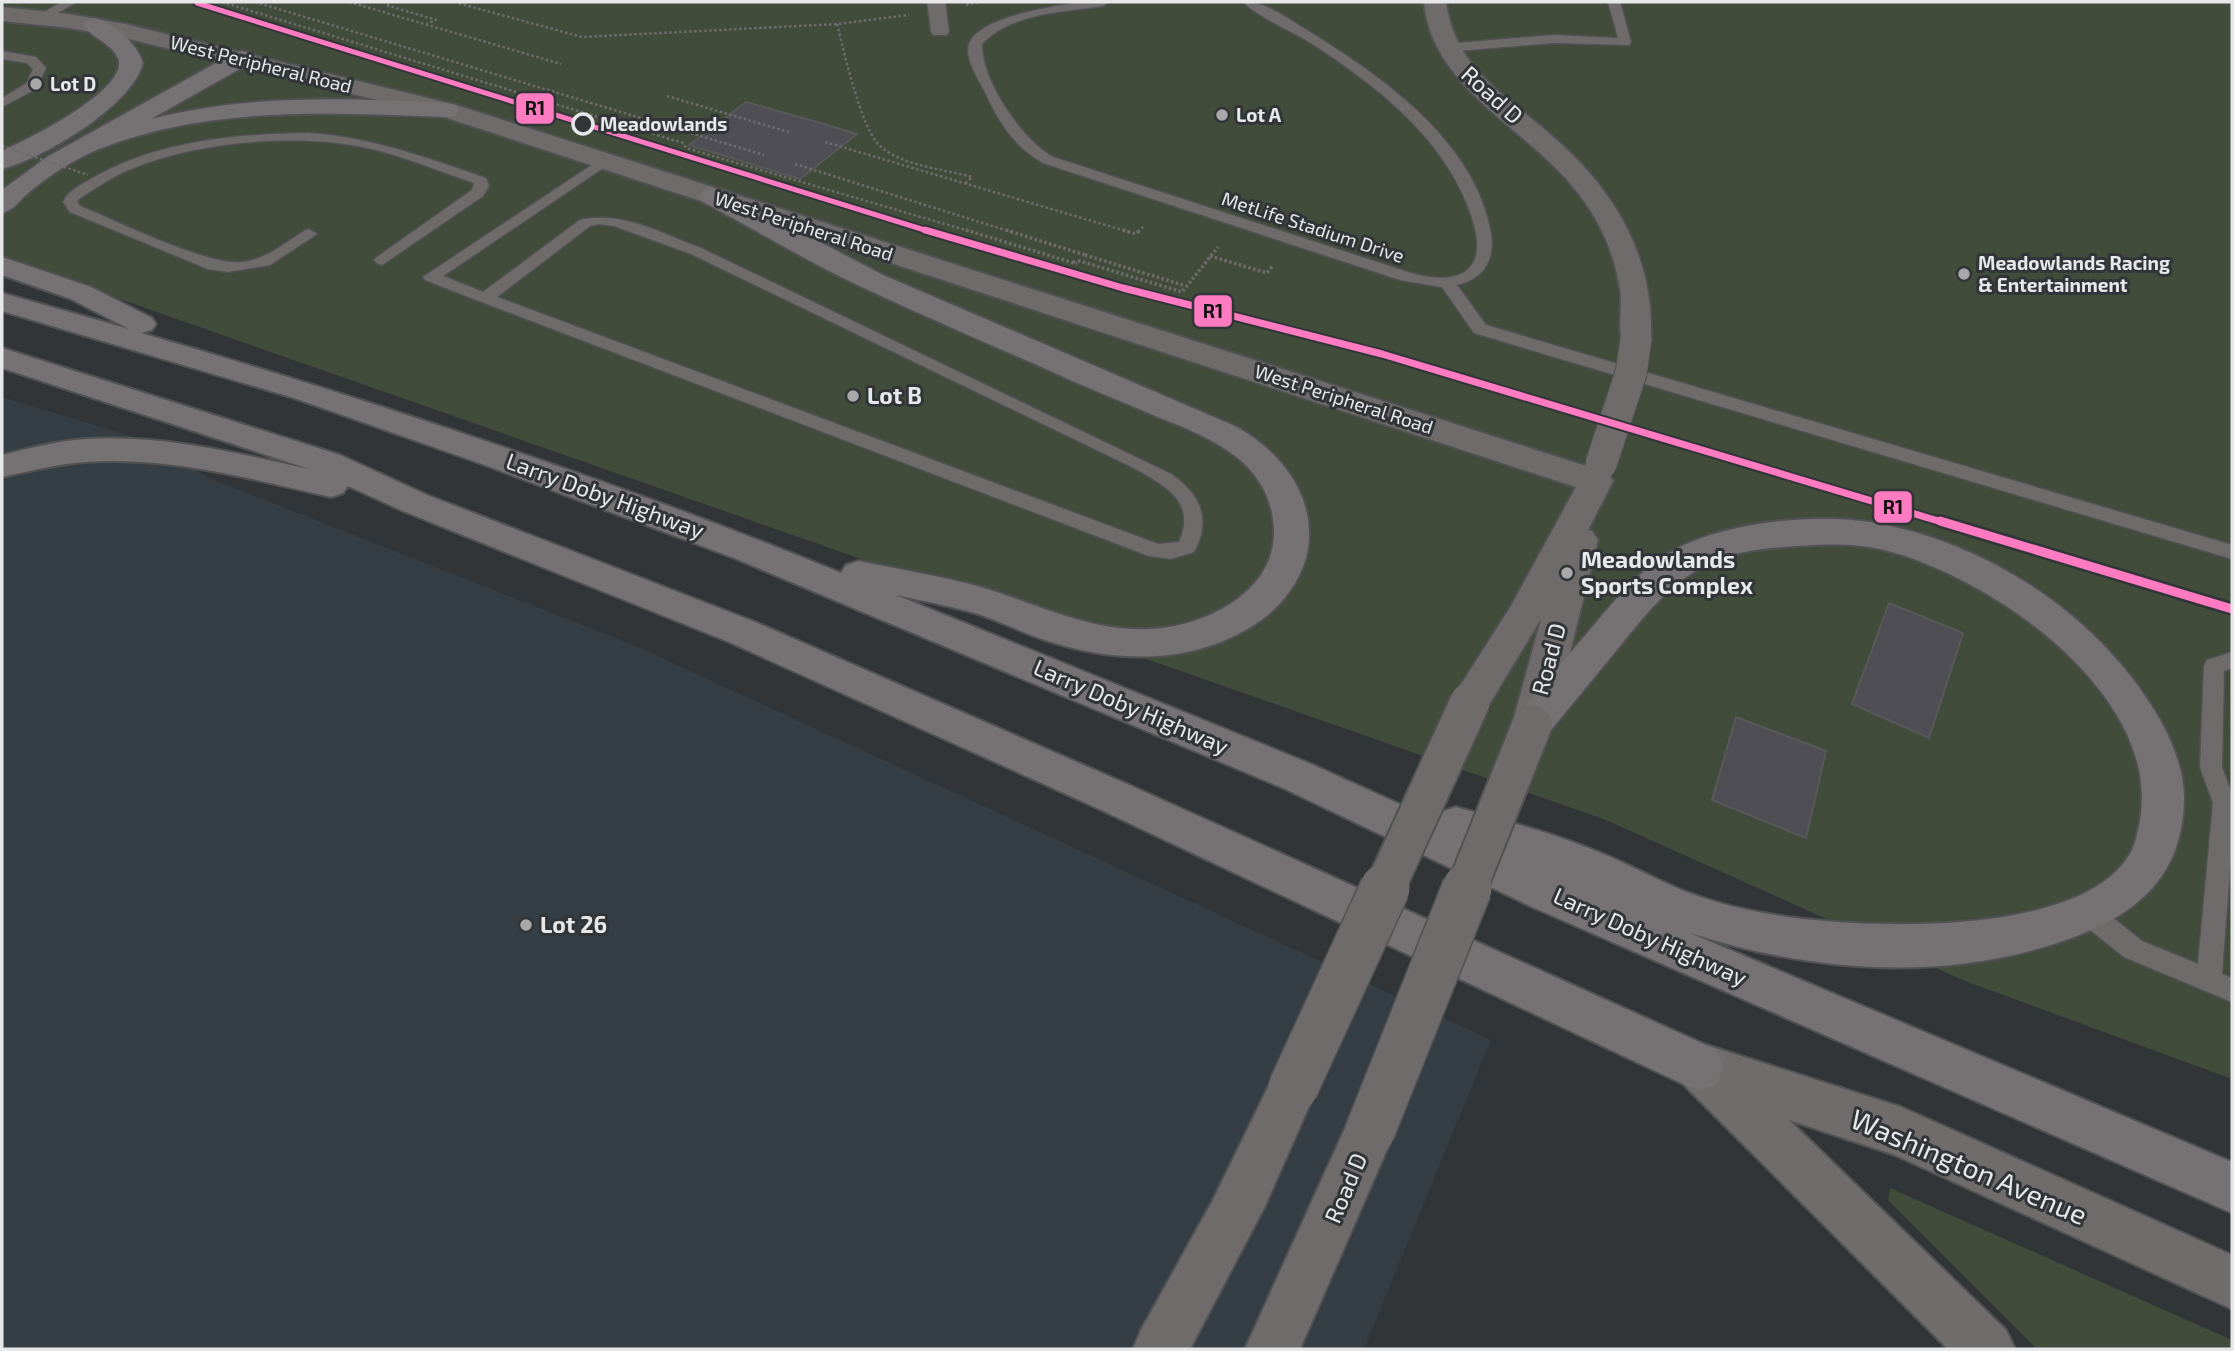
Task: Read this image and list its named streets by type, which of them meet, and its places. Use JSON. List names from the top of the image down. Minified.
{"streets":{"highway":["Larry Doby Highway"],"main road":["Washington Avenue"],"street":["West Peripheral Road","Road D"],"lane":["MetLife Stadium Drive"]},"crossings":[["West Peripheral Road","Road D"]],"places":["Lot D","Lot A","Meadowlands","Meadowlands Racing & Entertainment","Lot B","Meadowlands Sports Complex","Lot 26"],"lines":["transit line R1"]}
